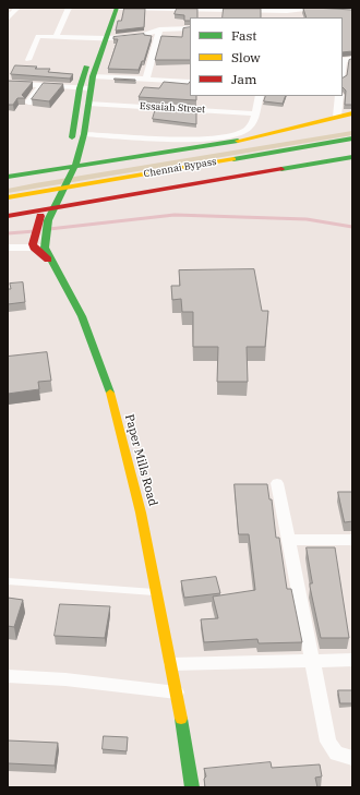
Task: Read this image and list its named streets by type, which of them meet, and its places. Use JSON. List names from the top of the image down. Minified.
{"streets":{"main road":["Chennai Bypass","Paper Mills Road"],"street":["Essaiah Street"]},"legend":["Fast","Slow","Jam"]}
